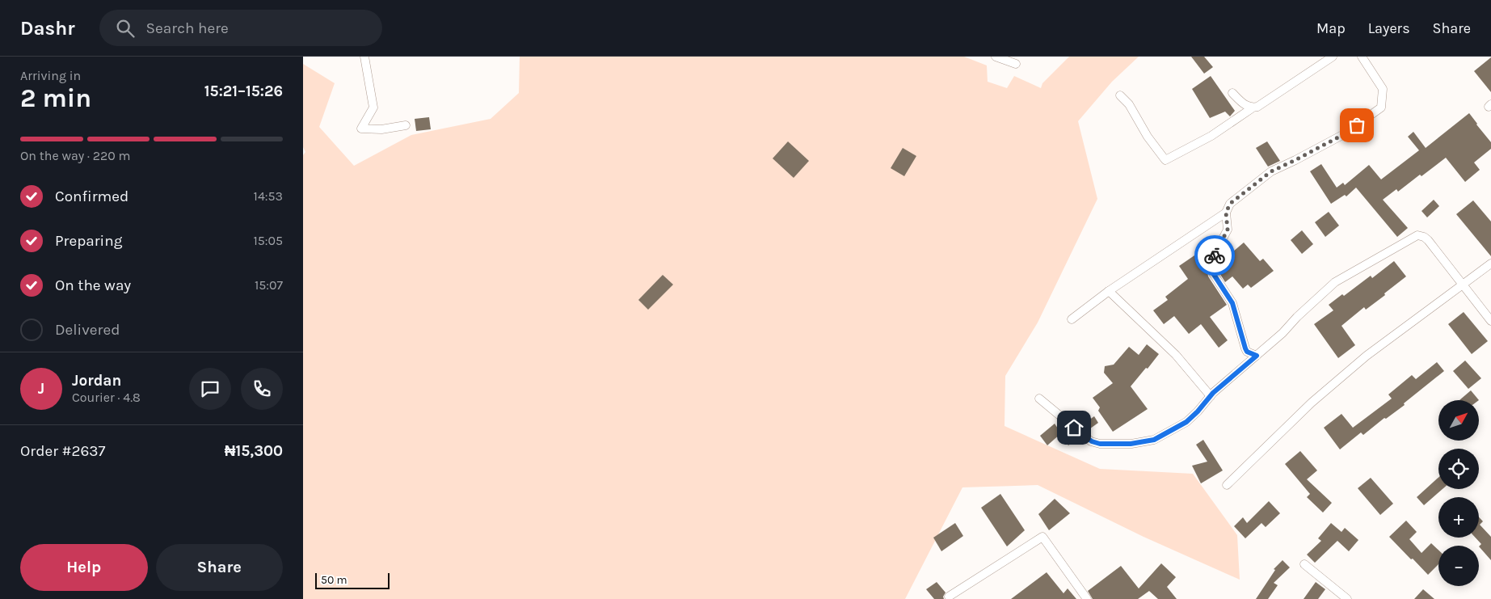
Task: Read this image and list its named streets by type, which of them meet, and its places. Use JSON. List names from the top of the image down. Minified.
{"scale_bar":"50 m","north":"top right","page":{"header":"Dashr","search":"Search here","nav":["Map","Layers","Share"],"heading":["2 min","Arriving in","15:21–15:26"],"panel":["Jordan","Courier · 4.8","Order #2637","₦15,300"],"bar":"On the way · 220 m","list":[["Confirmed","14:53"],["Preparing","15:05"],["On the way","15:07"],"Delivered"],"round":"J","map_buttons":["+","−"],"buttons":["Help","Share"],"scale":"50 m"}}
